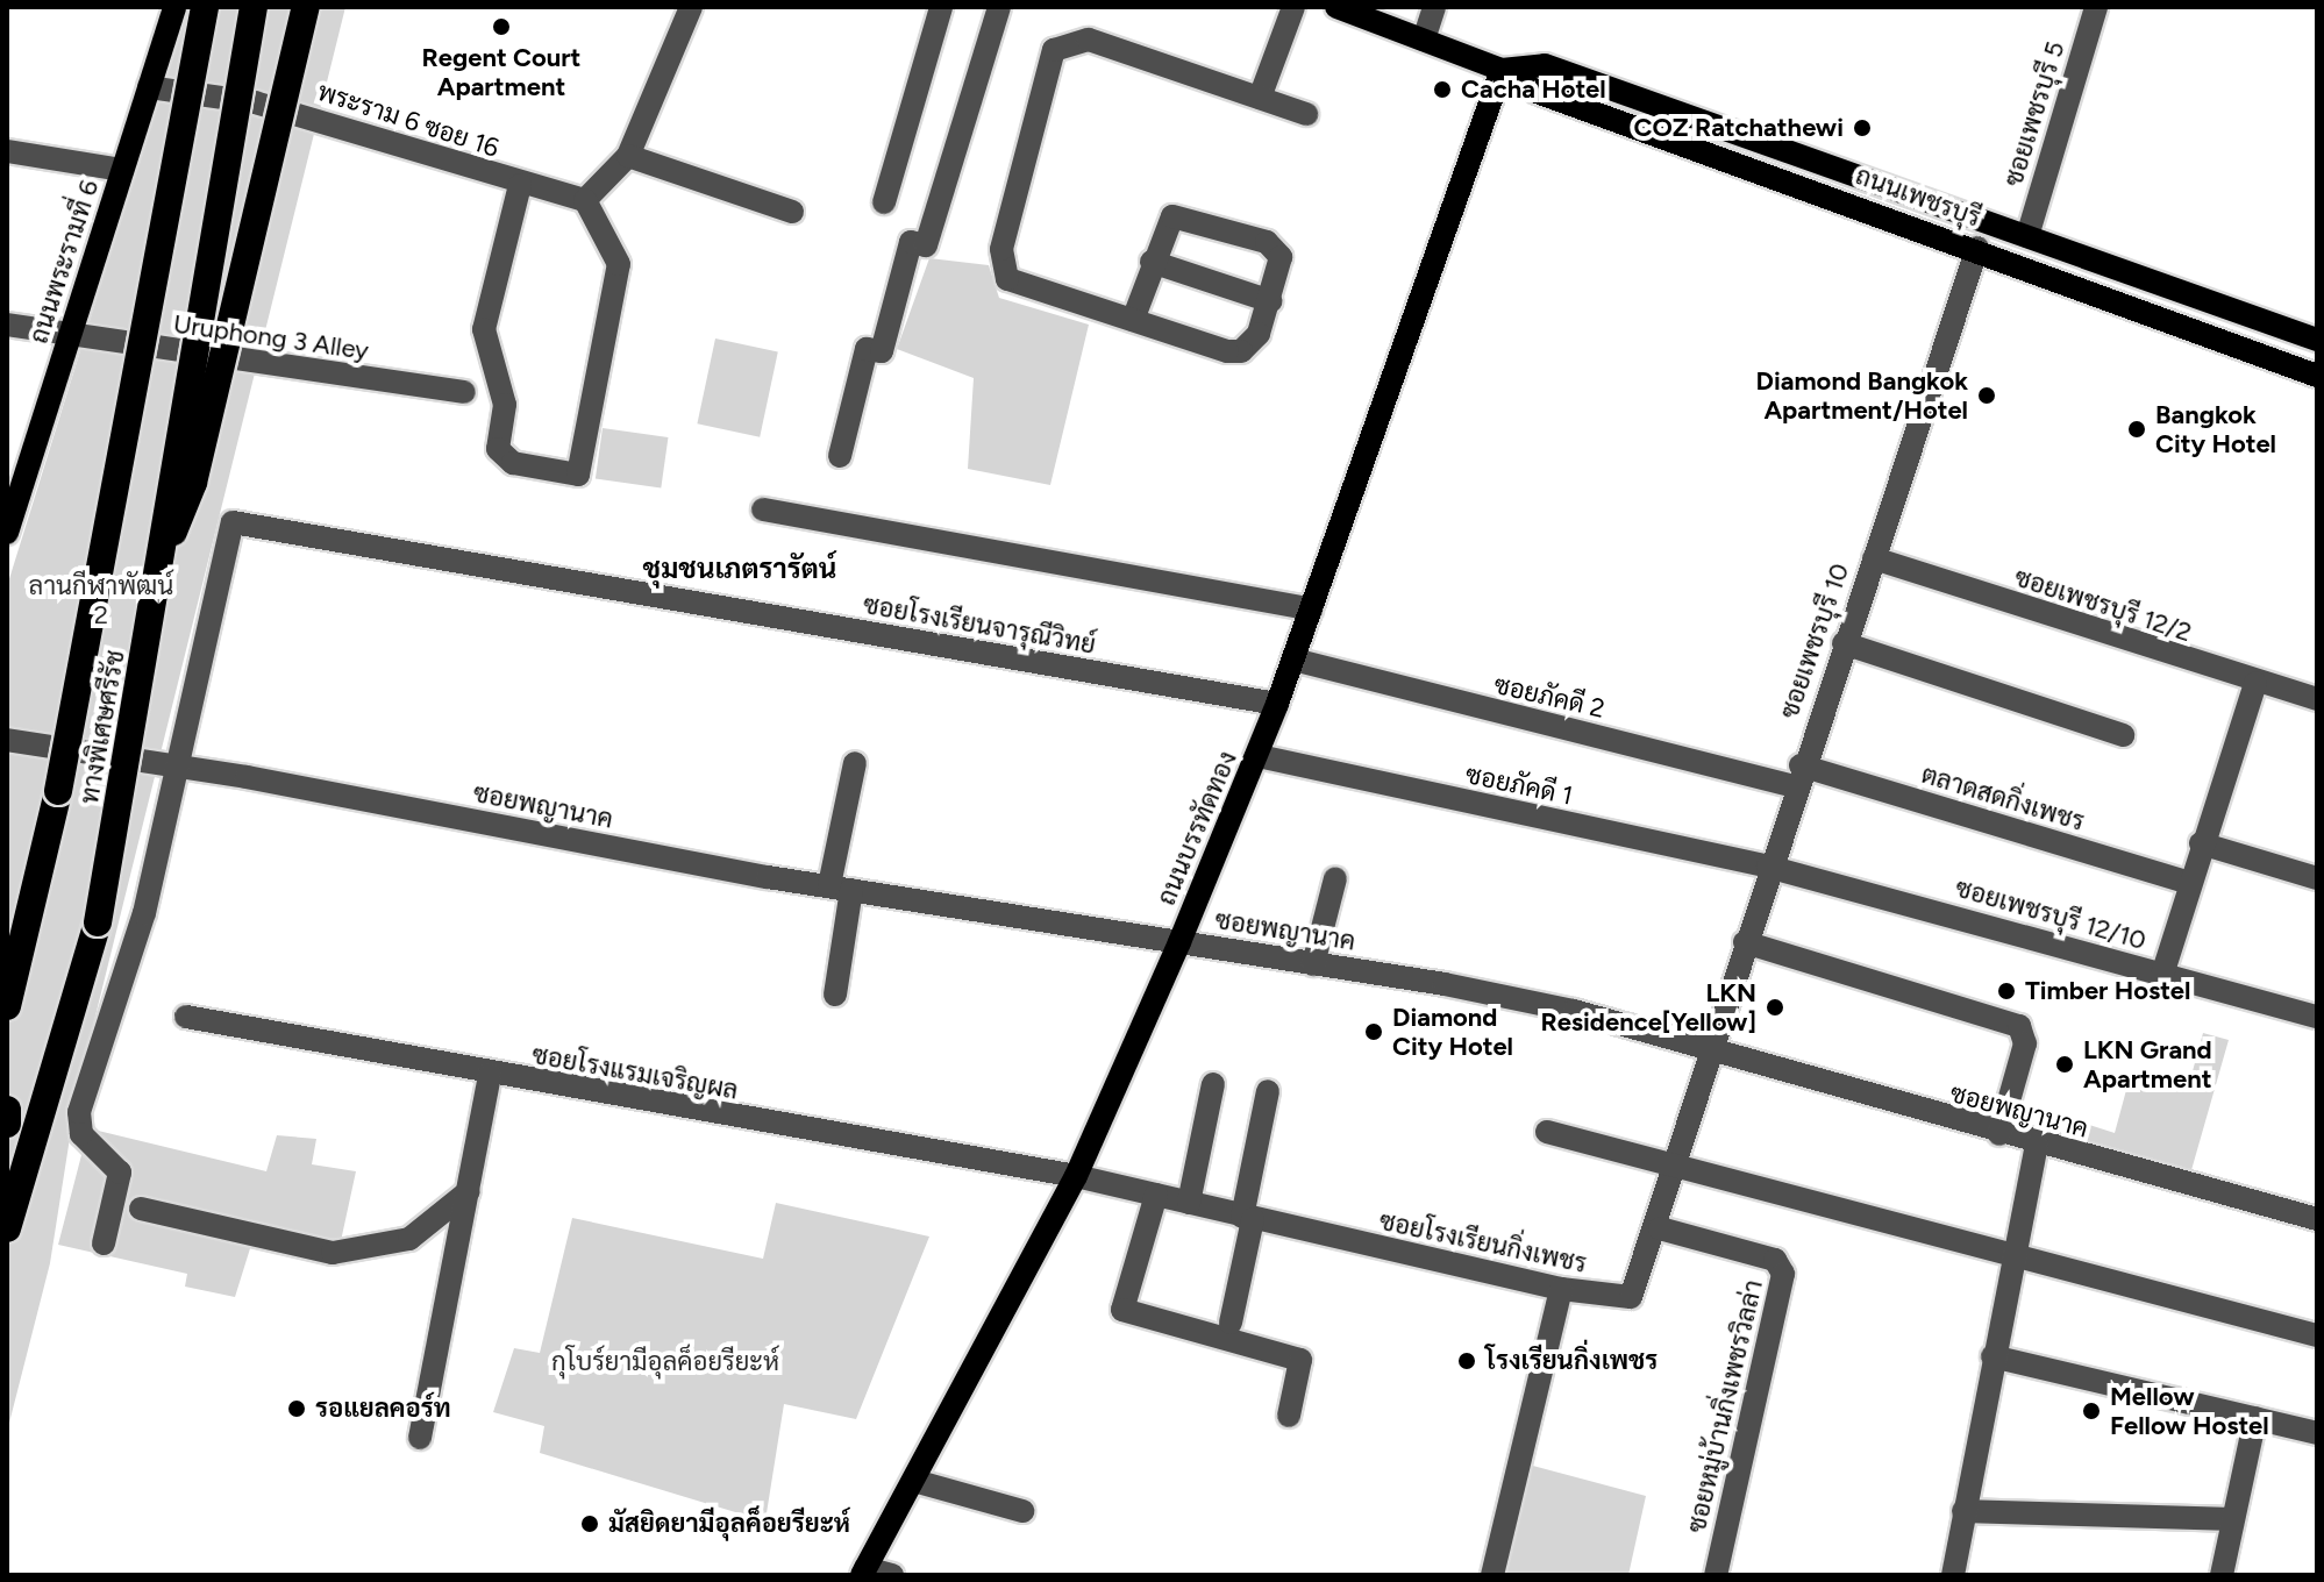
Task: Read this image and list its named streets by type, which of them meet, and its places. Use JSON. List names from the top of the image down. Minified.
{"streets":{"highway":["ทางพิเศษศรีรัช"],"main road":["ถนนเพชรบุรี","ถนนพระรามที่ 6","ถนนบรรทัดทอง"],"street":["ซอยเพชรบุรี 5","พระราม 6 ซอย 16","Uruphong 3 Alley","ซอยเพชรบุรี 12/2","ซอยโรงเรียนจารุณีวิทย์","ซอยเพชรบุรี 10","ซอยภัคดี 2","ซอยภัคดี 1","ตลาดสดกิ่งเพชร","ซอยพญานาค","ซอยเพชรบุรี 12/10","ซอยโรงแรมเจริญผล","ซอยโรงเรียนกิ่งเพชร","ซอยหมู่บ้านกิ่งเพชรวิลล่า"]},"crossings":[["ซอยเพชรบุรี 5","ถนนเพชรบุรี"],["พระราม 6 ซอย 16","ถนนพระรามที่ 6"],["ถนนเพชรบุรี","ซอยเพชรบุรี 10"],["ถนนเพชรบุรี","ถนนบรรทัดทอง"],["ถนนพระรามที่ 6","Uruphong 3 Alley"],["ซอยเพชรบุรี 12/2","ซอยเพชรบุรี 10"],["ซอยโรงเรียนจารุณีวิทย์","ซอยพญานาค"],["ซอยโรงเรียนจารุณีวิทย์","ถนนบรรทัดทอง"],["ซอยเพชรบุรี 10","ซอยภัคดี 2"],["ซอยเพชรบุรี 10","ซอยภัคดี 1"],["ซอยเพชรบุรี 10","ตลาดสดกิ่งเพชร"],["ซอยเพชรบุรี 10","ซอยพญานาค"],["ซอยเพชรบุรี 10","ซอยเพชรบุรี 12/10"],["ซอยเพชรบุรี 10","ซอยโรงเรียนกิ่งเพชร"],["ซอยภัคดี 2","ตลาดสดกิ่งเพชร"],["ซอยภัคดี 2","ถนนบรรทัดทอง"],["ซอยภัคดี 1","ถนนบรรทัดทอง"],["ซอยภัคดี 1","ซอยเพชรบุรี 12/10"],["ซอยพญานาค","ถนนบรรทัดทอง"],["ซอยพญานาค","ซอยโรงเรียนกิ่งเพชร"],["ถนนบรรทัดทอง","ซอยโรงแรมเจริญผล"],["ถนนบรรทัดทอง","ซอยโรงเรียนกิ่งเพชร"],["ซอยโรงแรมเจริญผล","ซอยโรงเรียนกิ่งเพชร"],["ซอยโรงเรียนกิ่งเพชร","ซอยหมู่บ้านกิ่งเพชรวิลล่า"]],"districts":["ชุมชนเภตรารัตน์"],"parks":["ลานกีฬาพัฒน์ 2","กุโบร์ยามีอุลค็อยรียะห์"],"places":["Regent Court Apartment","Cacha Hotel","COZ Ratchathewi","Diamond Bangkok Apartment/Hotel","Bangkok City Hotel","Timber Hostel","LKN Residence[Yellow]","Diamond City Hotel","LKN Grand Apartment","โรงเรียนกิ่งเพชร","รอแยลคอร์ท","Mellow Fellow Hostel","มัสยิดยามีอุลค็อยรียะห์"]}
